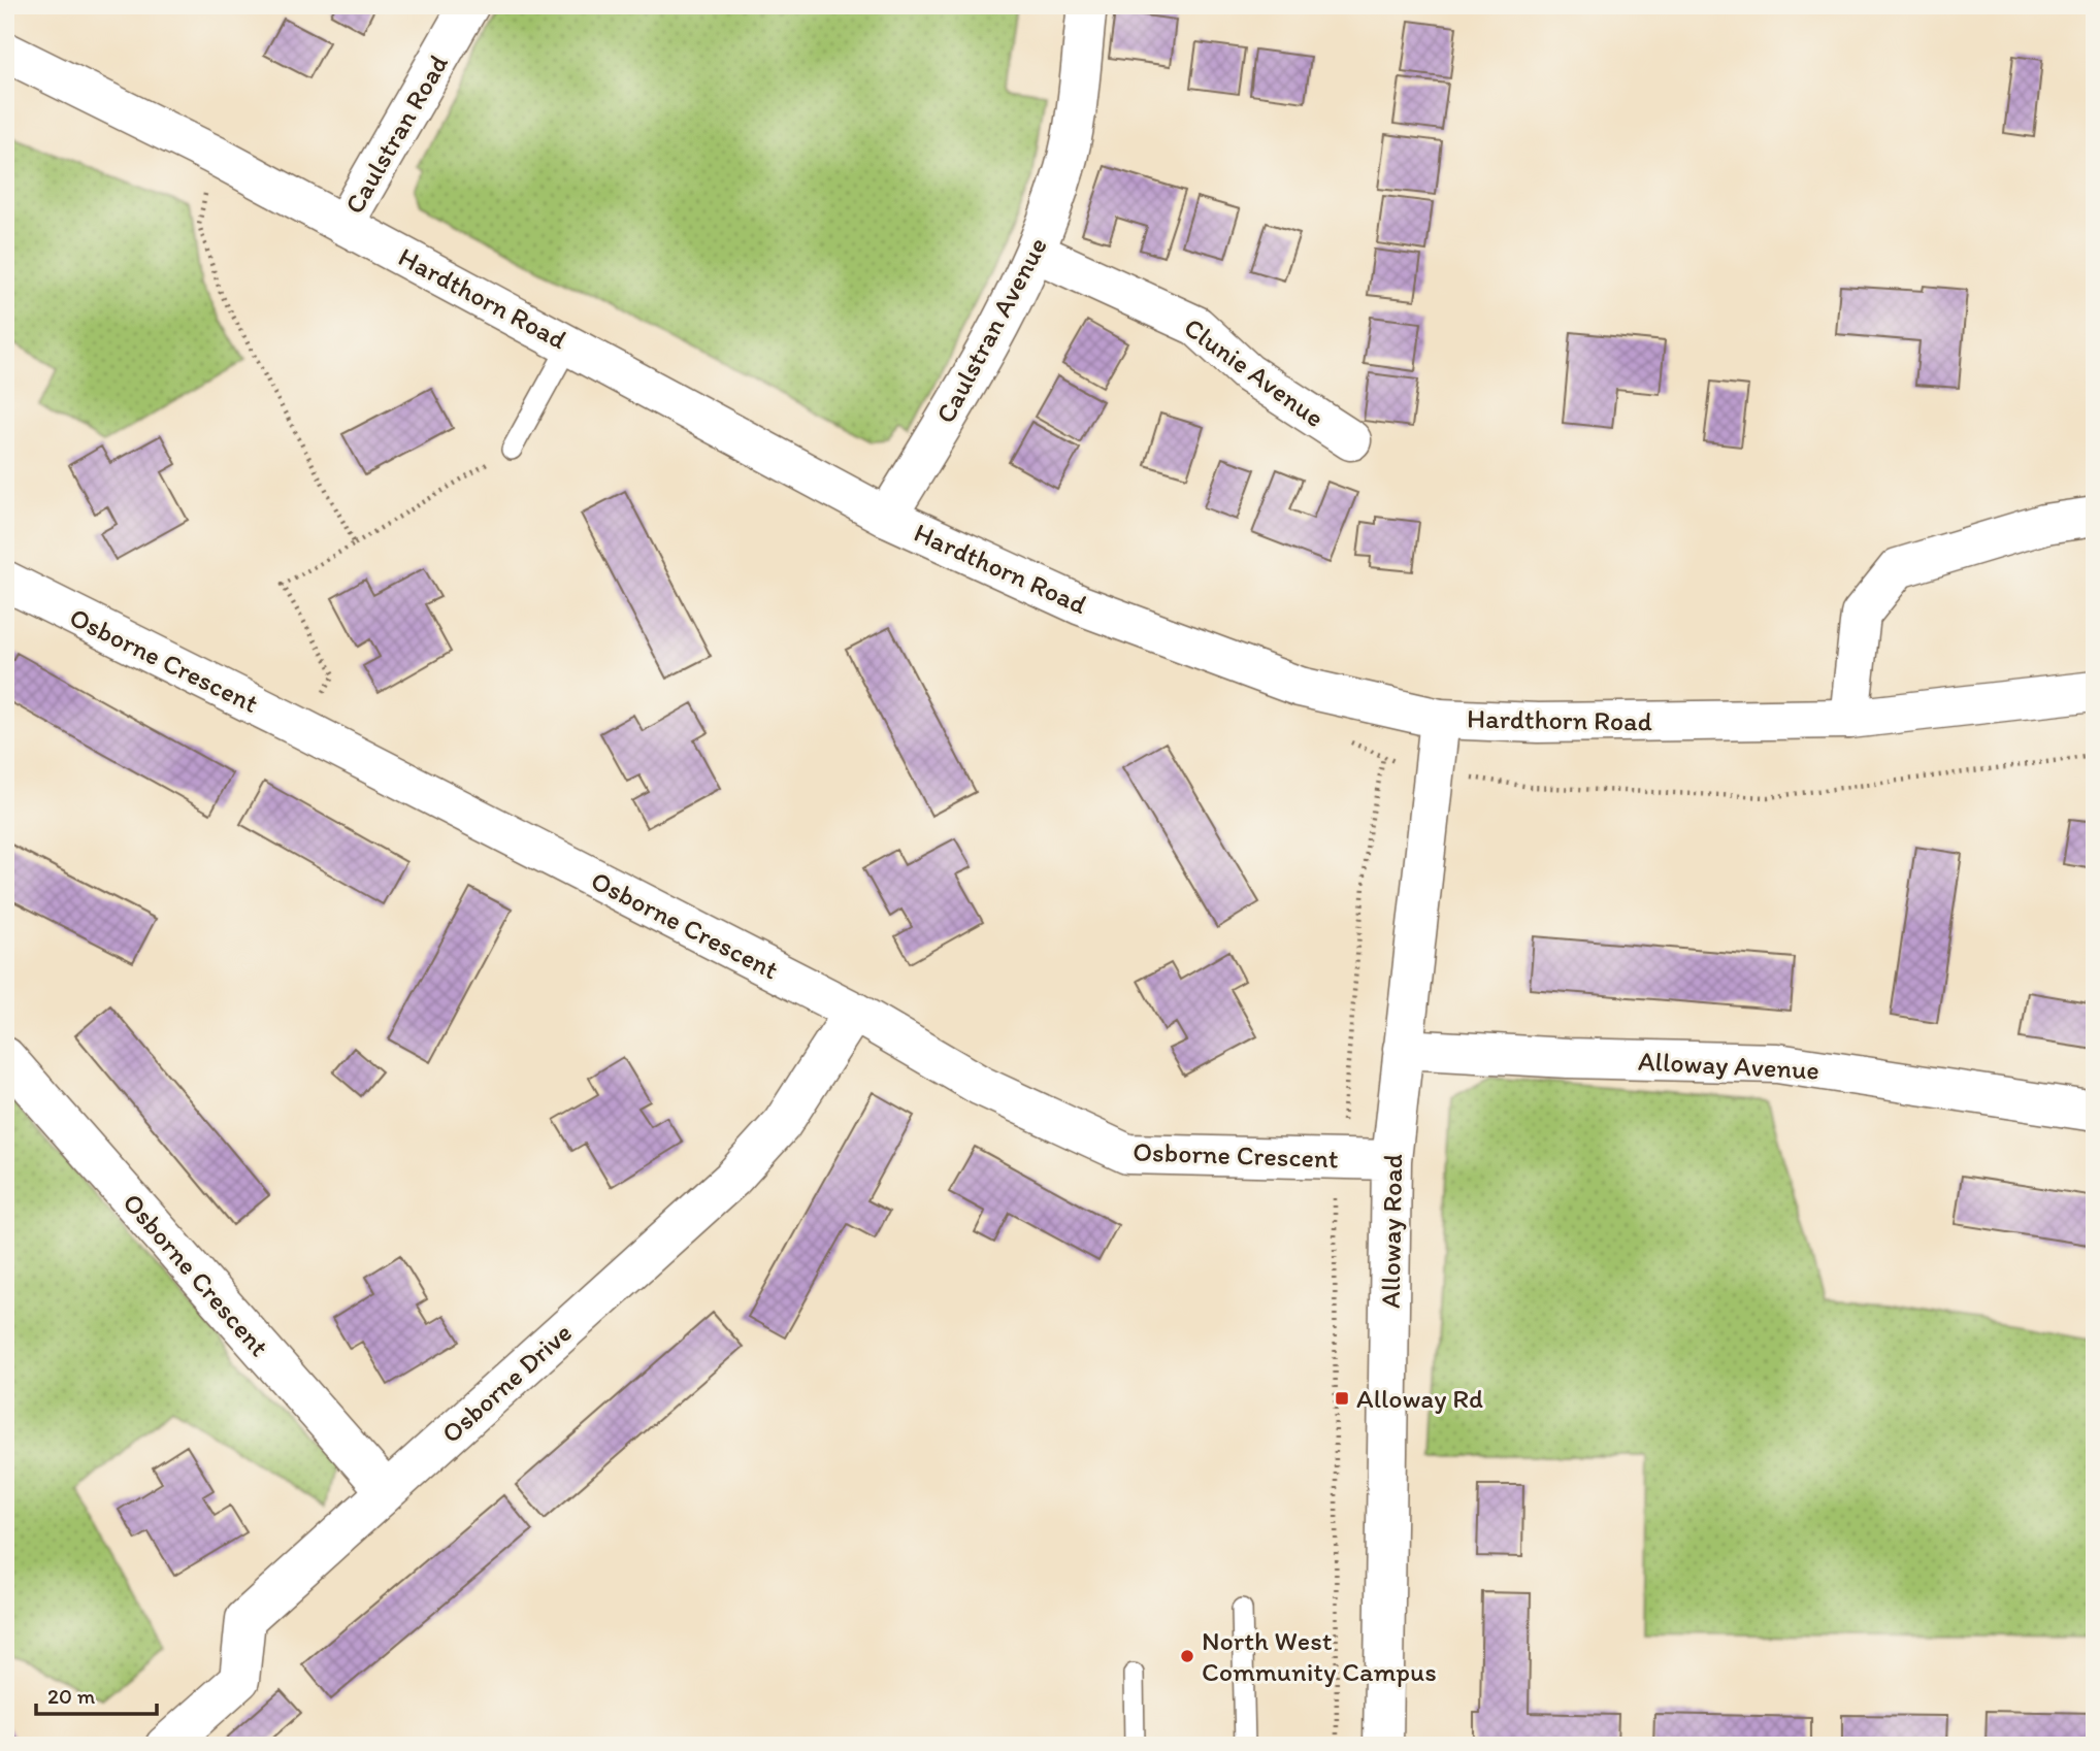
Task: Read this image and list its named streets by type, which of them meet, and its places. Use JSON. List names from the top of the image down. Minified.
{"streets":{"street":["Caulstran Road","Hardthorn Road","Caulstran Avenue","Clunie Avenue","Osborne Crescent","Alloway Avenue","Alloway Road","Osborne Drive"]},"crossings":[["Caulstran Road","Hardthorn Road"],["Hardthorn Road","Caulstran Avenue"],["Hardthorn Road","Alloway Road"],["Caulstran Avenue","Clunie Avenue"],["Osborne Crescent","Alloway Road"],["Osborne Crescent","Osborne Drive"],["Alloway Avenue","Alloway Road"]],"places":{"transit":["Alloway Rd"],"other":["North West Community Campus"]},"scale_bar":"20 m"}
